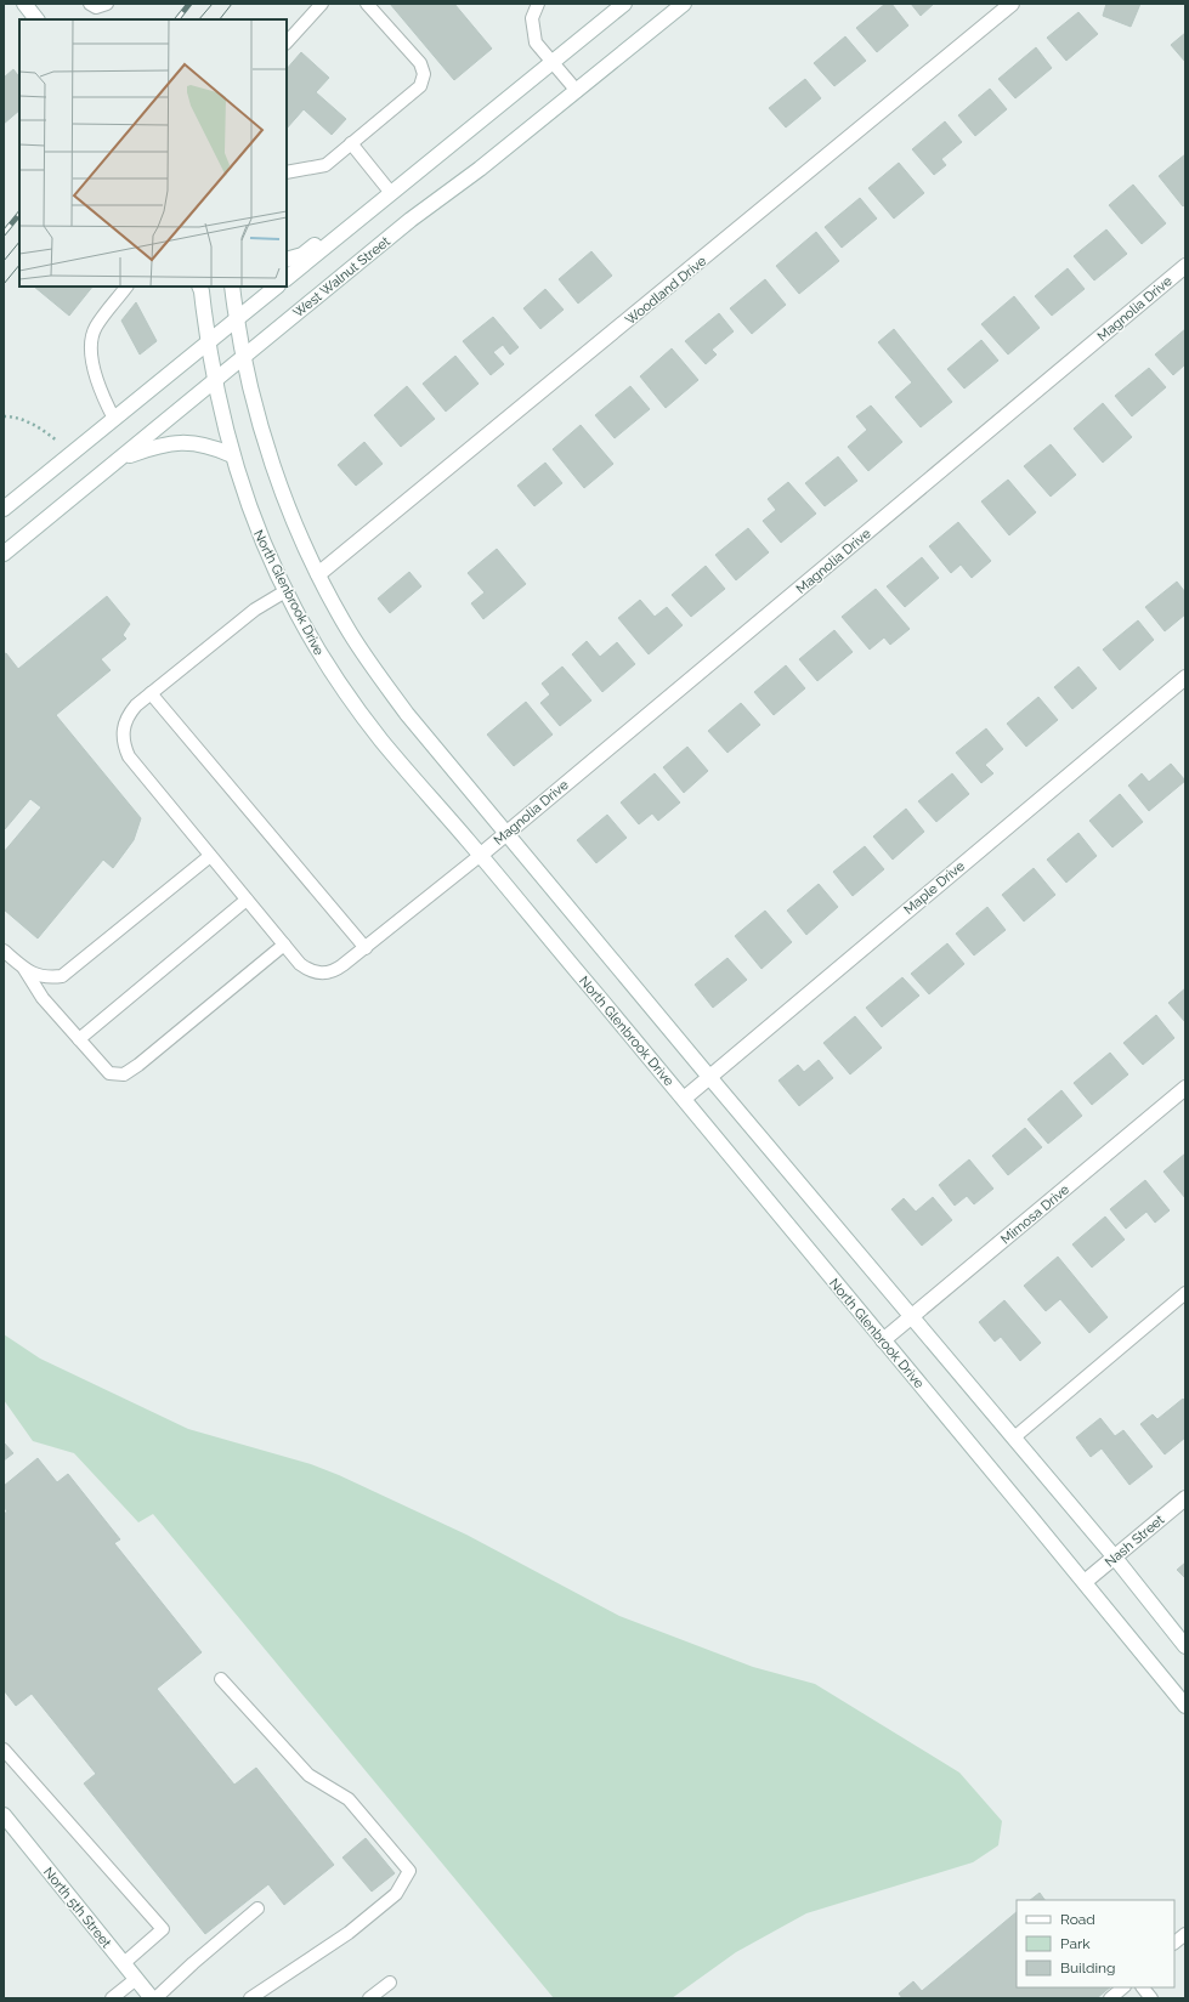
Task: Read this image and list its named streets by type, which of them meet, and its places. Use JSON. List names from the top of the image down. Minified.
{"streets":{"main road":["West Walnut Street","Woodland Drive","Magnolia Drive","North Glenbrook Drive","Maple Drive","Mimosa Drive","Nash Street","North 5th Street"]},"crossings":[["West Walnut Street","North Glenbrook Drive"],["Magnolia Drive","North Glenbrook Drive"],["North Glenbrook Drive","Maple Drive"],["North Glenbrook Drive","Mimosa Drive"],["North Glenbrook Drive","Nash Street"]],"legend":["Road","Park","Building"]}
